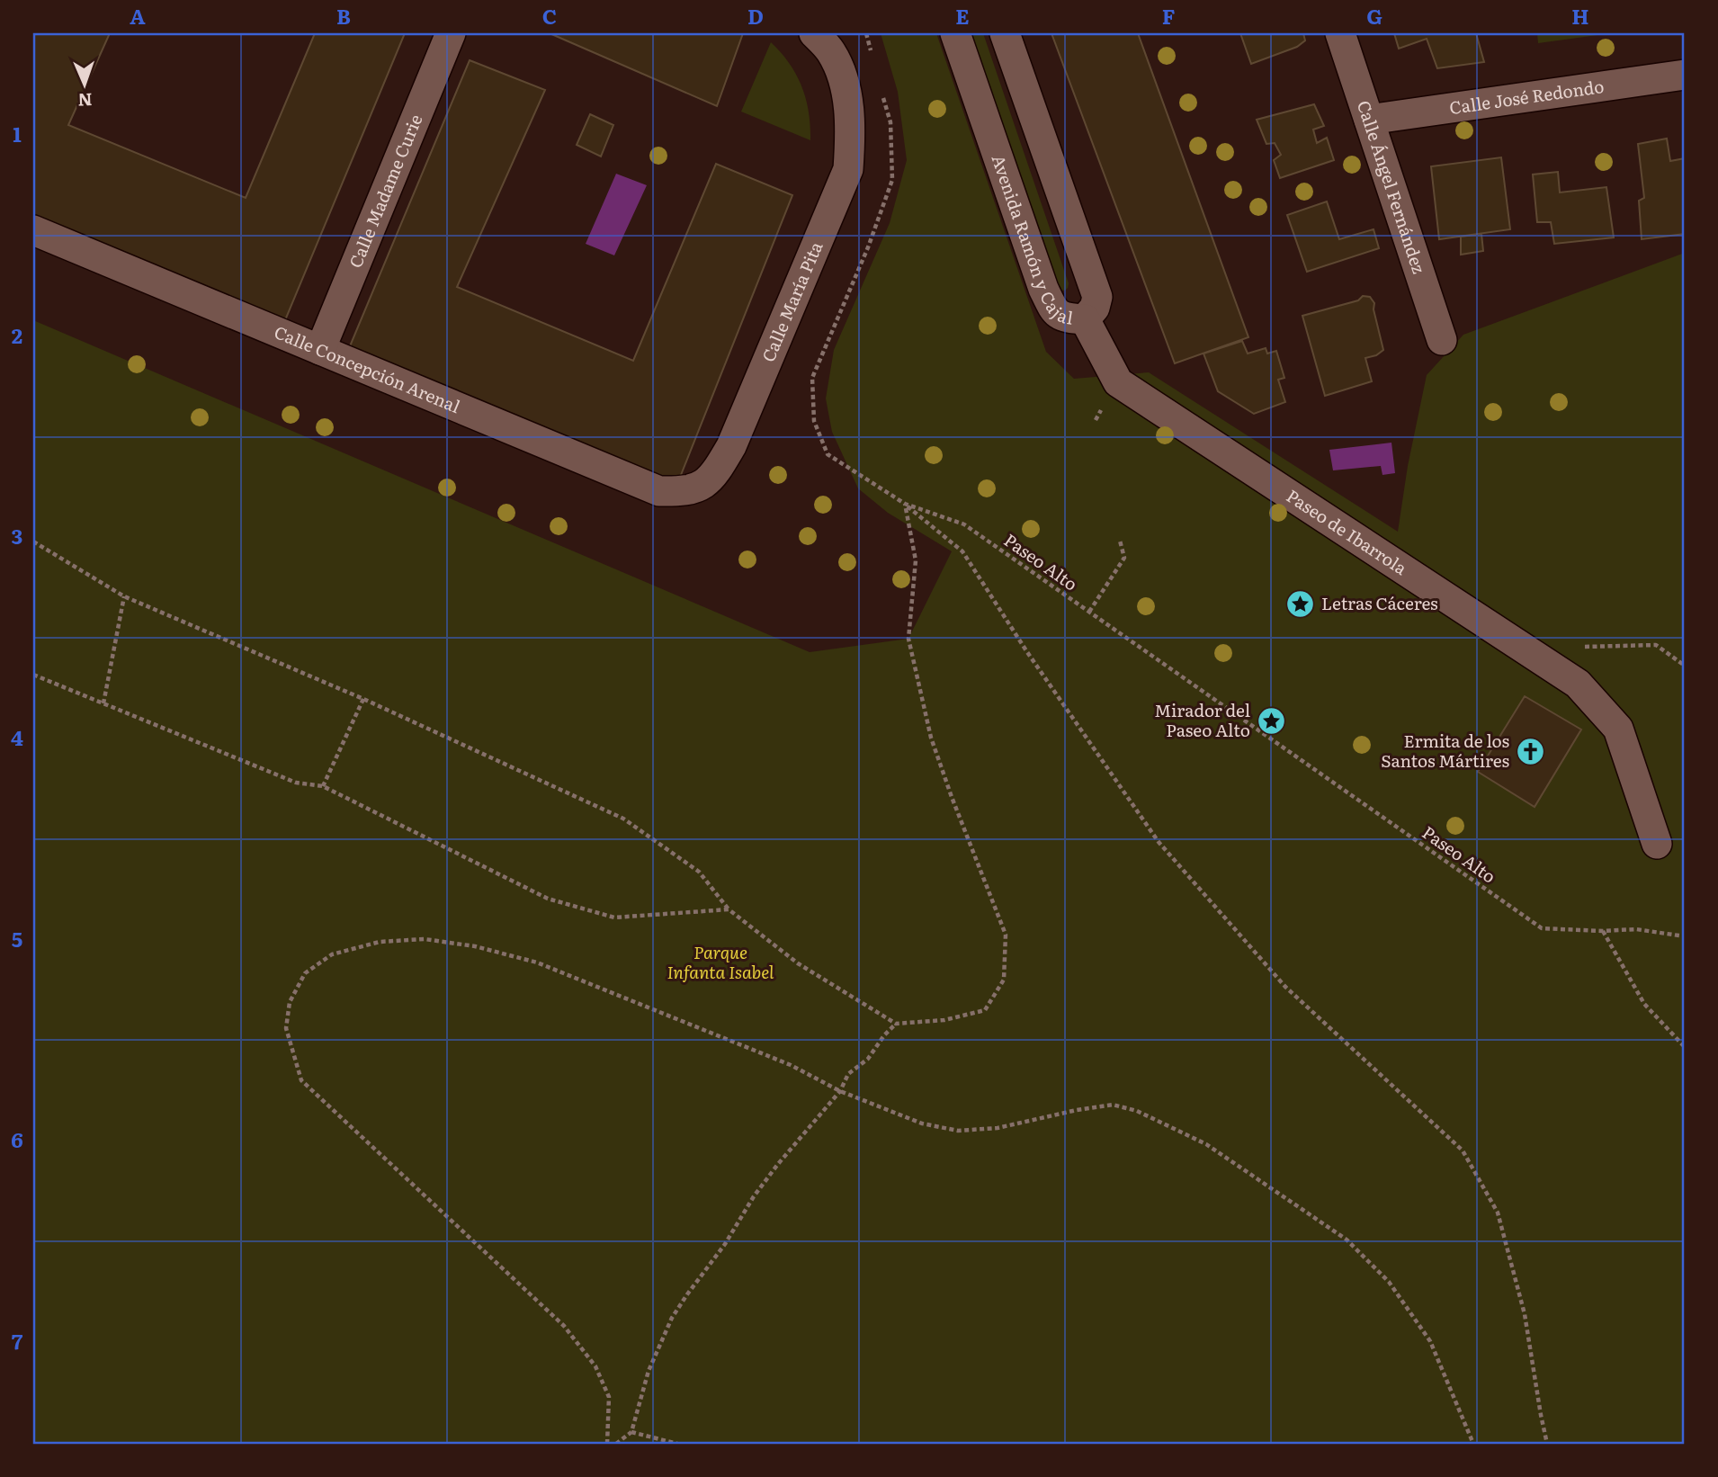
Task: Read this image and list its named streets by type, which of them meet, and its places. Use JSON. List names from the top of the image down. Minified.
{"streets":{"street":["Calle José Redondo","Calle Ángel Fernández","Calle Madame Curie","Avenida Ramón y Cajal","Calle María Pita","Calle Concepción Arenal","Paseo de Ibarrola"],"path":["Paseo Alto"]},"crossings":[["Calle José Redondo","Calle Ángel Fernández"],["Calle Madame Curie","Calle Concepción Arenal"],["Avenida Ramón y Cajal","Paseo de Ibarrola"],["Calle María Pita","Calle Concepción Arenal"]],"parks":["Parque Infanta Isabel"],"places":{"place":["Letras Cáceres","Mirador del Paseo Alto"],"church":["Ermita de los Santos Mártires"]},"north":"bottom","grid":{"columns":["A","B","C","D","E","F","G","H"],"rows":["1","2","3","4","5","6","7"]}}
